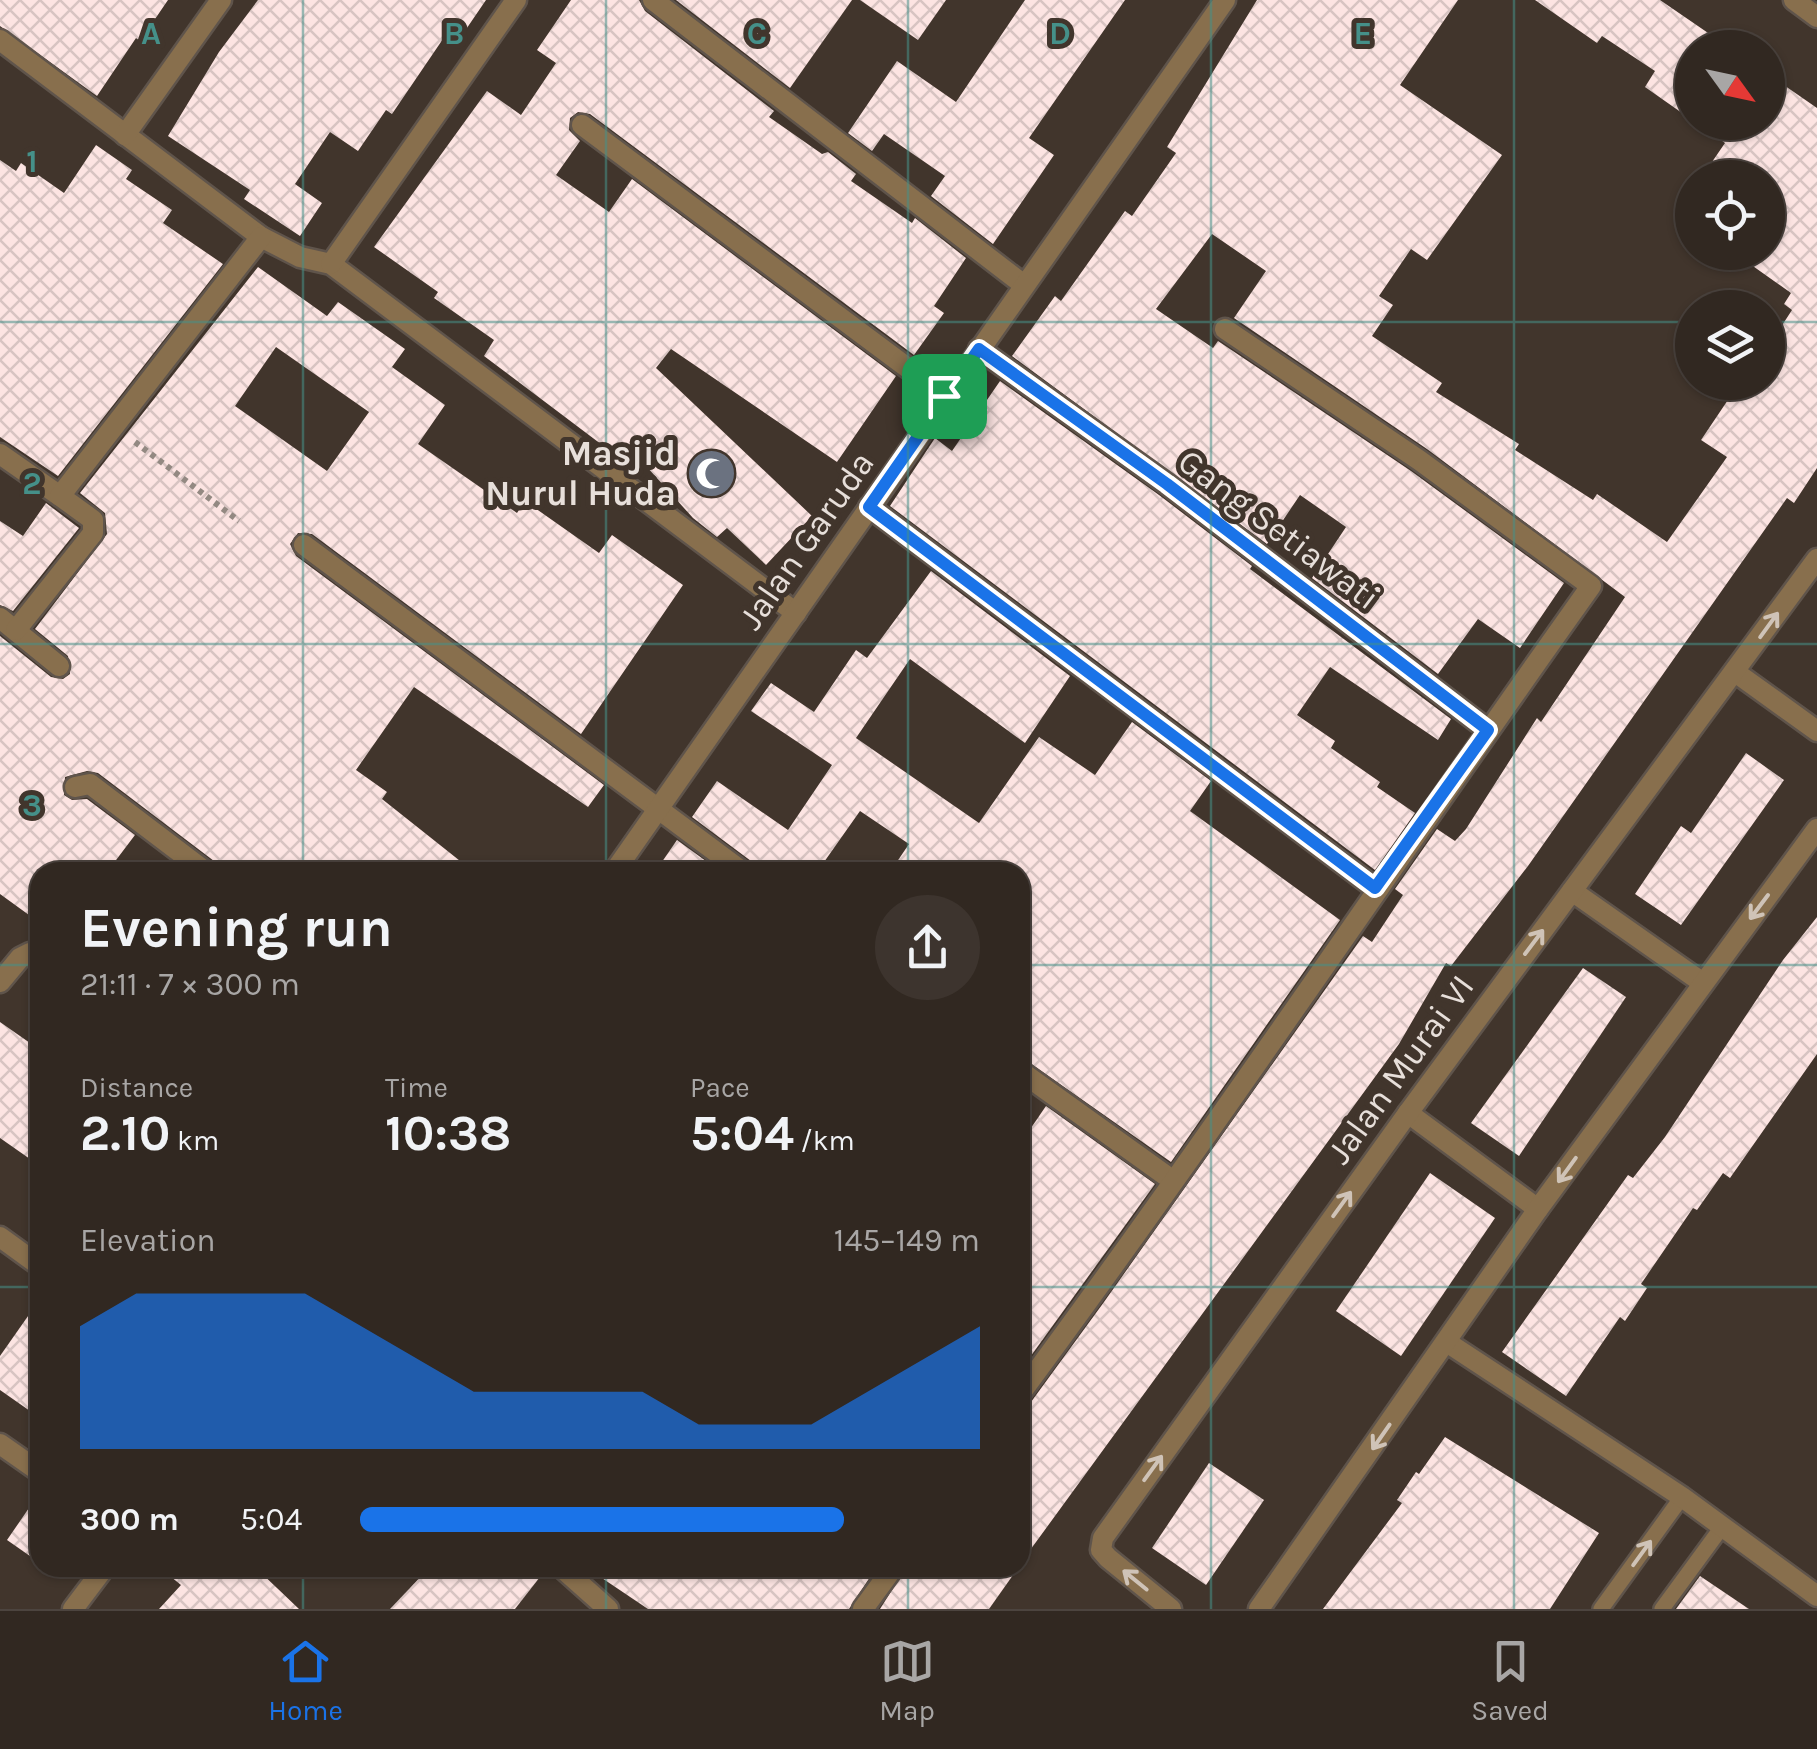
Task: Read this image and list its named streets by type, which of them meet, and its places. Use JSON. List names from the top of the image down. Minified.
{"streets":{"street":["Gang Setiawati","Jalan Garuda","Jalan Murai VI"]},"crossings":[["Gang Setiawati","Jalan Garuda"]],"places":{"mosque":["Masjid Nurul Huda"]},"north":"bottom right","page":{"heading":["Evening run","21:11 · 7 × 300 m"],"stats":[["Distance","2.10 km"],["Time","10:38"],["Pace","5:04 /km"]],"chart":["Elevation","145–149 m"],"list":[{"name":"300 m","note":"5:04"}],"tabs":["Home","Map","Saved"]},"grid":{"columns":["A","B","C","D","E"],"rows":["1","2","3"]}}
